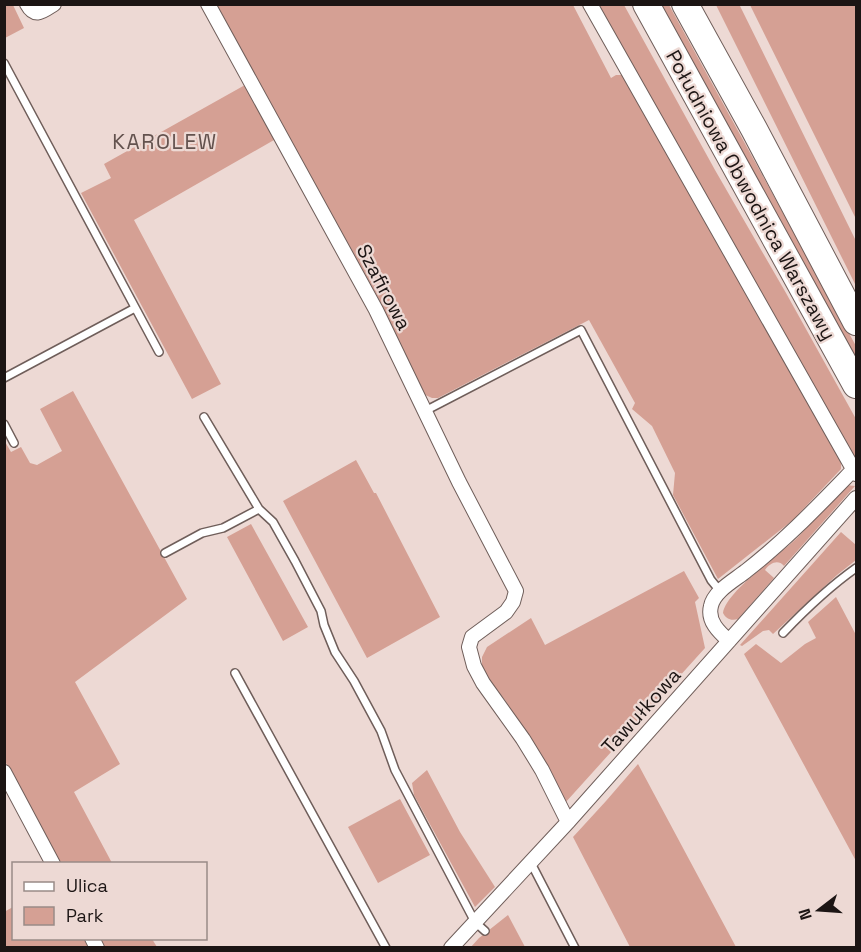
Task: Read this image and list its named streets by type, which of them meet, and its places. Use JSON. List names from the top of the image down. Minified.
{"streets":{"highway":["Południowa Obwodnica Warszawy"],"street":["Szafirowa","Tawułkowa"]},"crossings":[["Szafirowa","Tawułkowa"]],"districts":["KAROLEW"],"legend":["Ulica","Park"],"north":"left"}
